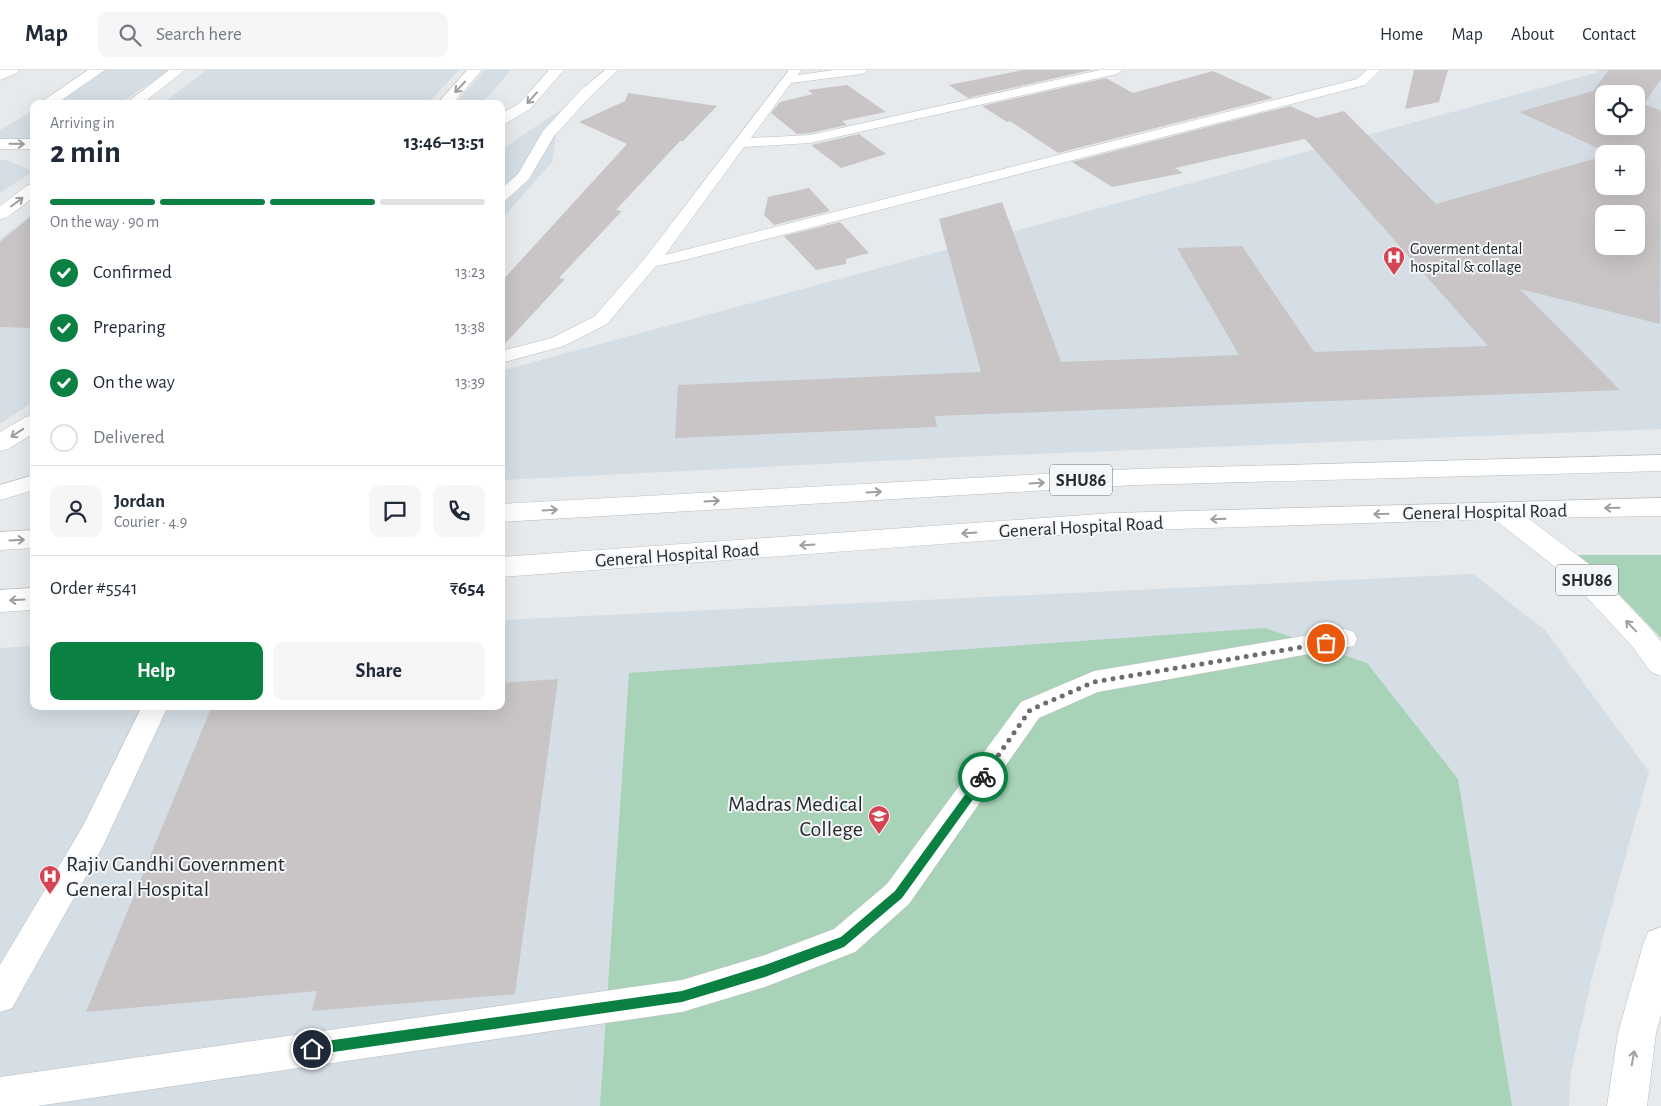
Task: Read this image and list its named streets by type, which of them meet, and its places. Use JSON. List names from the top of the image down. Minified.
{"streets":{"main road":["SHU86","General Hospital Road"]},"crossings":[["SHU86","General Hospital Road"]],"places":{"hospital":["Goverment dental hospital & collage","Rajiv Gandhi Government General Hospital"],"school or university":["Madras Medical College"]},"page":{"header":"Map","search":"Search here","nav":["Home","Map","About","Contact"],"map_buttons":["+","−"],"heading":["2 min","Arriving in","13:46–13:51"],"panel":["Jordan","Courier · 4.9","Order #5541","₹654"],"bar":"On the way · 90 m","list":[["Confirmed","13:23"],["Preparing","13:38"],["On the way","13:39"],"Delivered"],"buttons":["Help","Share"]}}
